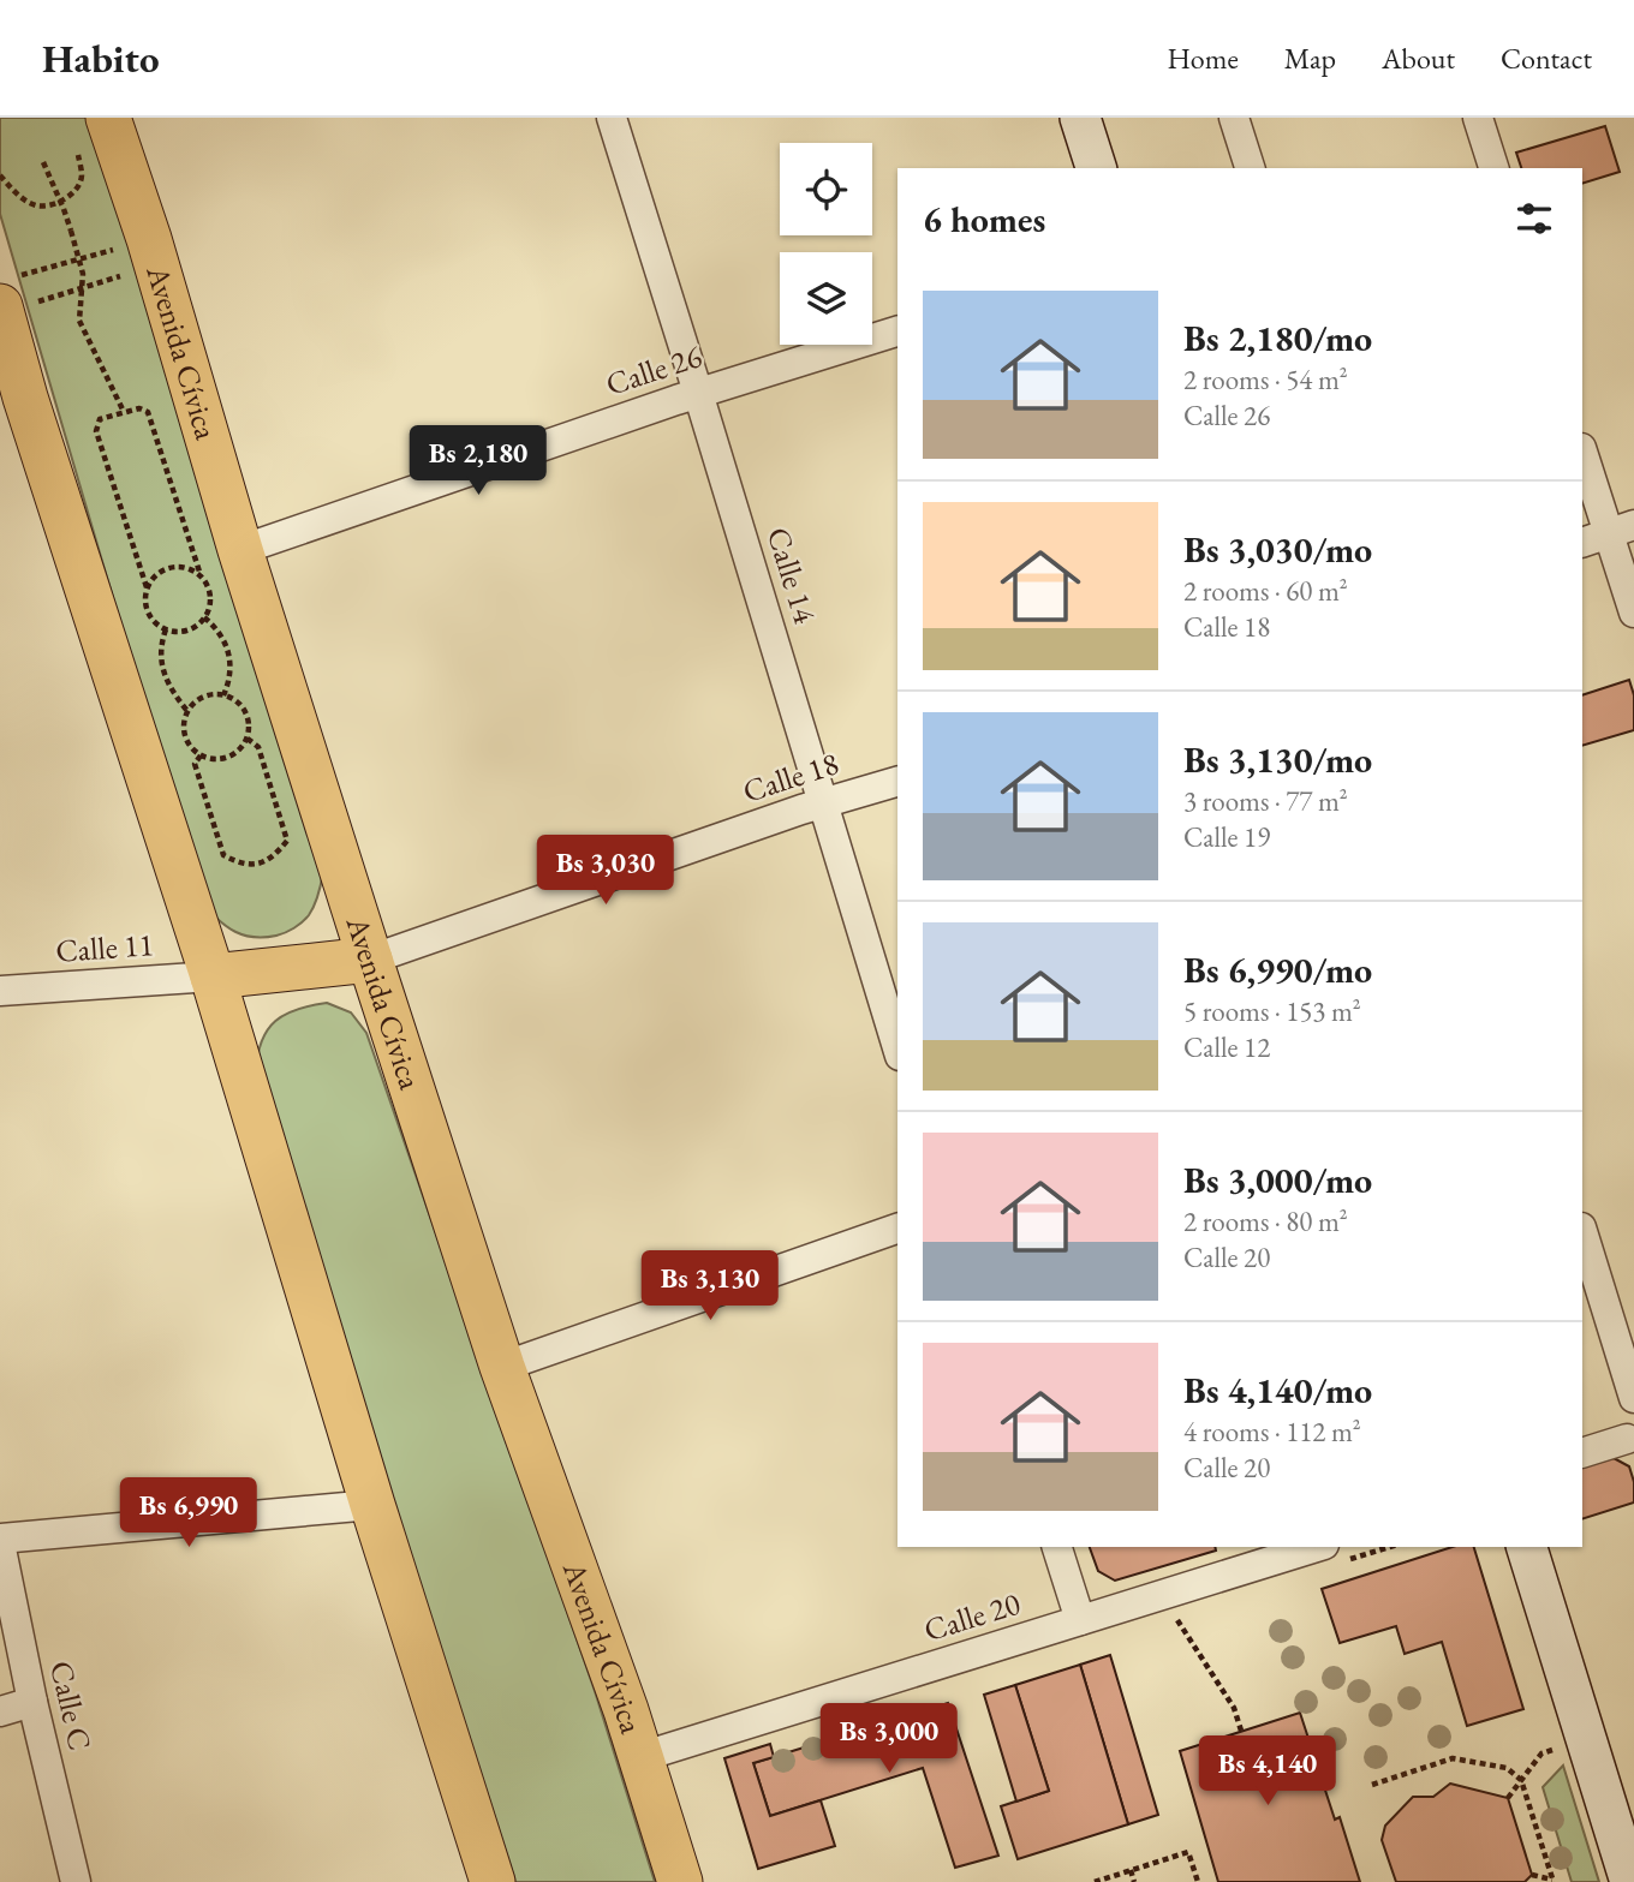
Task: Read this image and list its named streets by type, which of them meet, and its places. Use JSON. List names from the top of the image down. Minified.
{"streets":{"main road":["Avenida Cívica"],"street":["Calle 26","Calle 14","Calle 18","Calle 11","Calle 20","Calle C"]},"crossings":[["Avenida Cívica","Calle 26"],["Avenida Cívica","Calle 18"],["Avenida Cívica","Calle 20"],["Calle 26","Calle 14"],["Calle 14","Calle 18"]],"page":{"header":"Habito","nav":["Home","Map","About","Contact"],"heading":"6 homes","list":[{"name":"Bs 2,180/mo","note":"2 rooms · 54 m² · Calle 26"},{"name":"Bs 3,030/mo","note":"2 rooms · 60 m² · Calle 18"},{"name":"Bs 3,130/mo","note":"3 rooms · 77 m² · Calle 19"},{"name":"Bs 6,990/mo","note":"5 rooms · 153 m² · Calle 12"},{"name":"Bs 3,000/mo","note":"2 rooms · 80 m² · Calle 20"},{"name":"Bs 4,140/mo","note":"4 rooms · 112 m² · Calle 20"}],"price":["Bs 2,180","Bs 3,030","Bs 3,130","Bs 6,990","Bs 3,000","Bs 4,140"]}}
